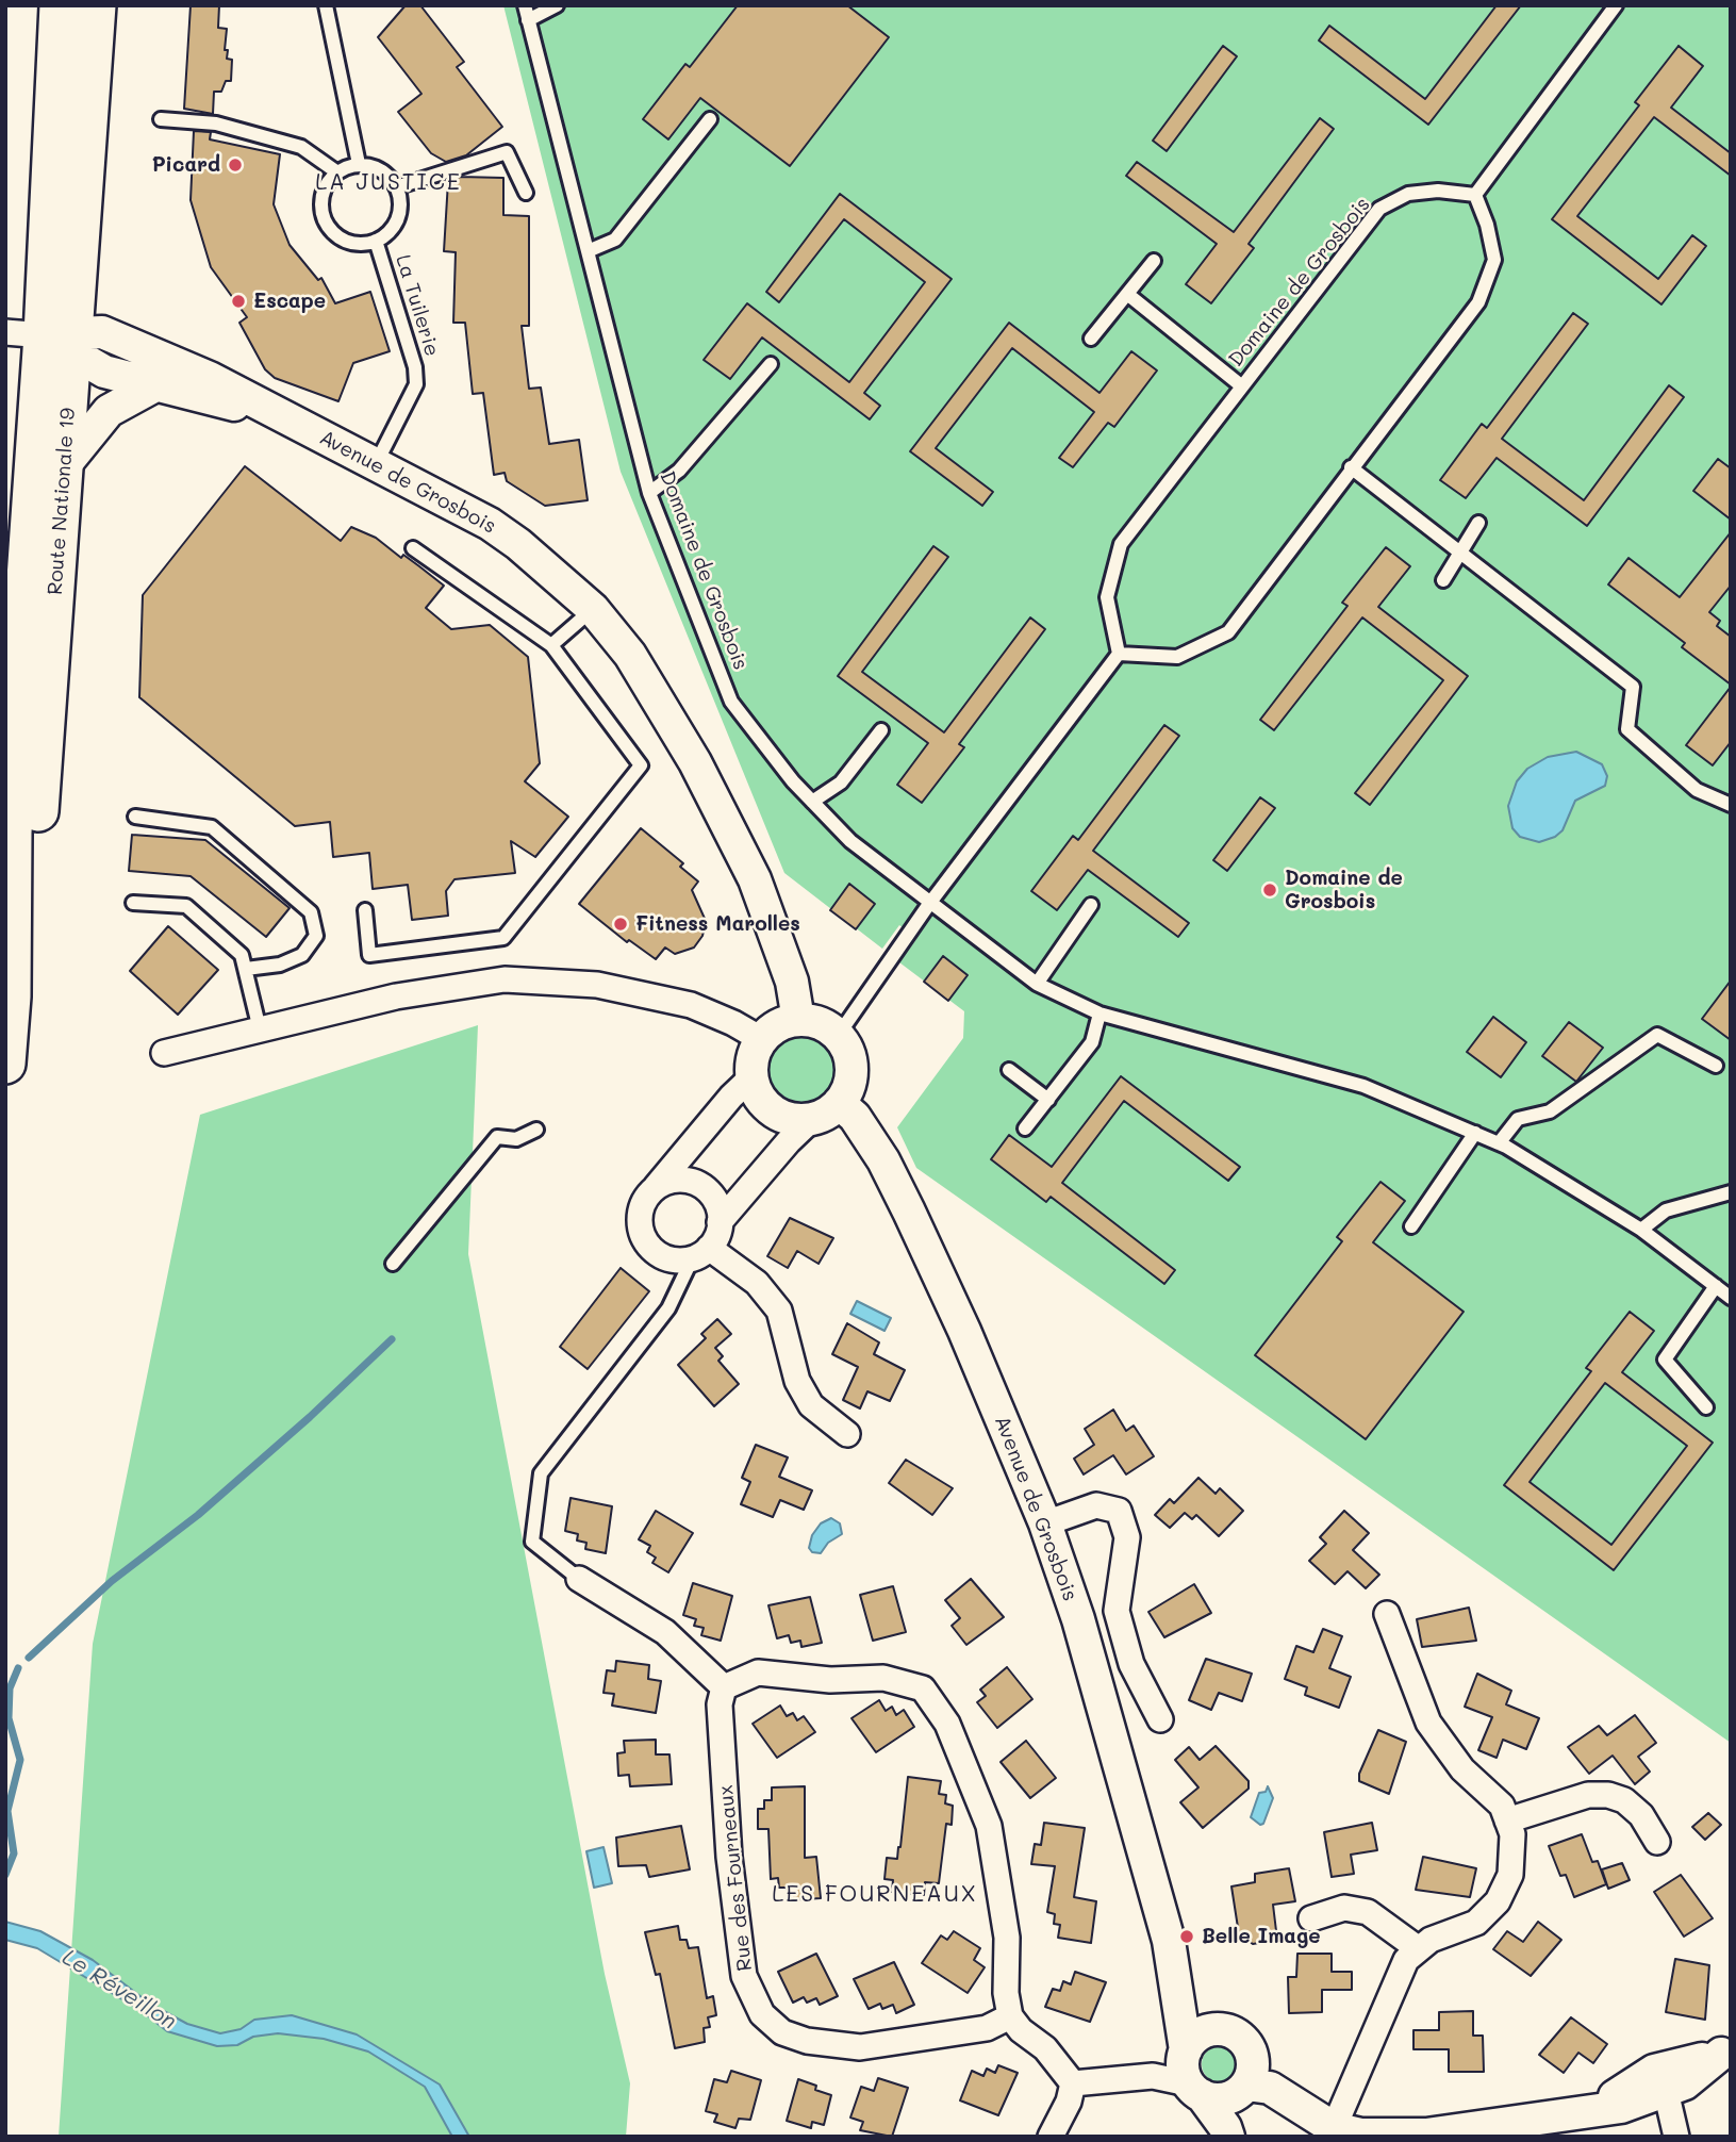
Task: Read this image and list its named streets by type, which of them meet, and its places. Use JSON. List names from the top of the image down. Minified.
{"streets":{"main road":["Route Nationale 19"],"street":["Avenue de Grosbois","Rue des Fourneaux"],"lane":["Domaine de Grosbois","La Tuilerie"]},"crossings":[["La Tuilerie","Avenue de Grosbois"],["Avenue de Grosbois","Route Nationale 19"]],"districts":["LA JUSTICE","LES FOURNEAUX"],"water":["Le Réveillon"],"places":["Picard","Escape","Domaine de Grosbois","Fitness Marolles","Belle Image"]}
